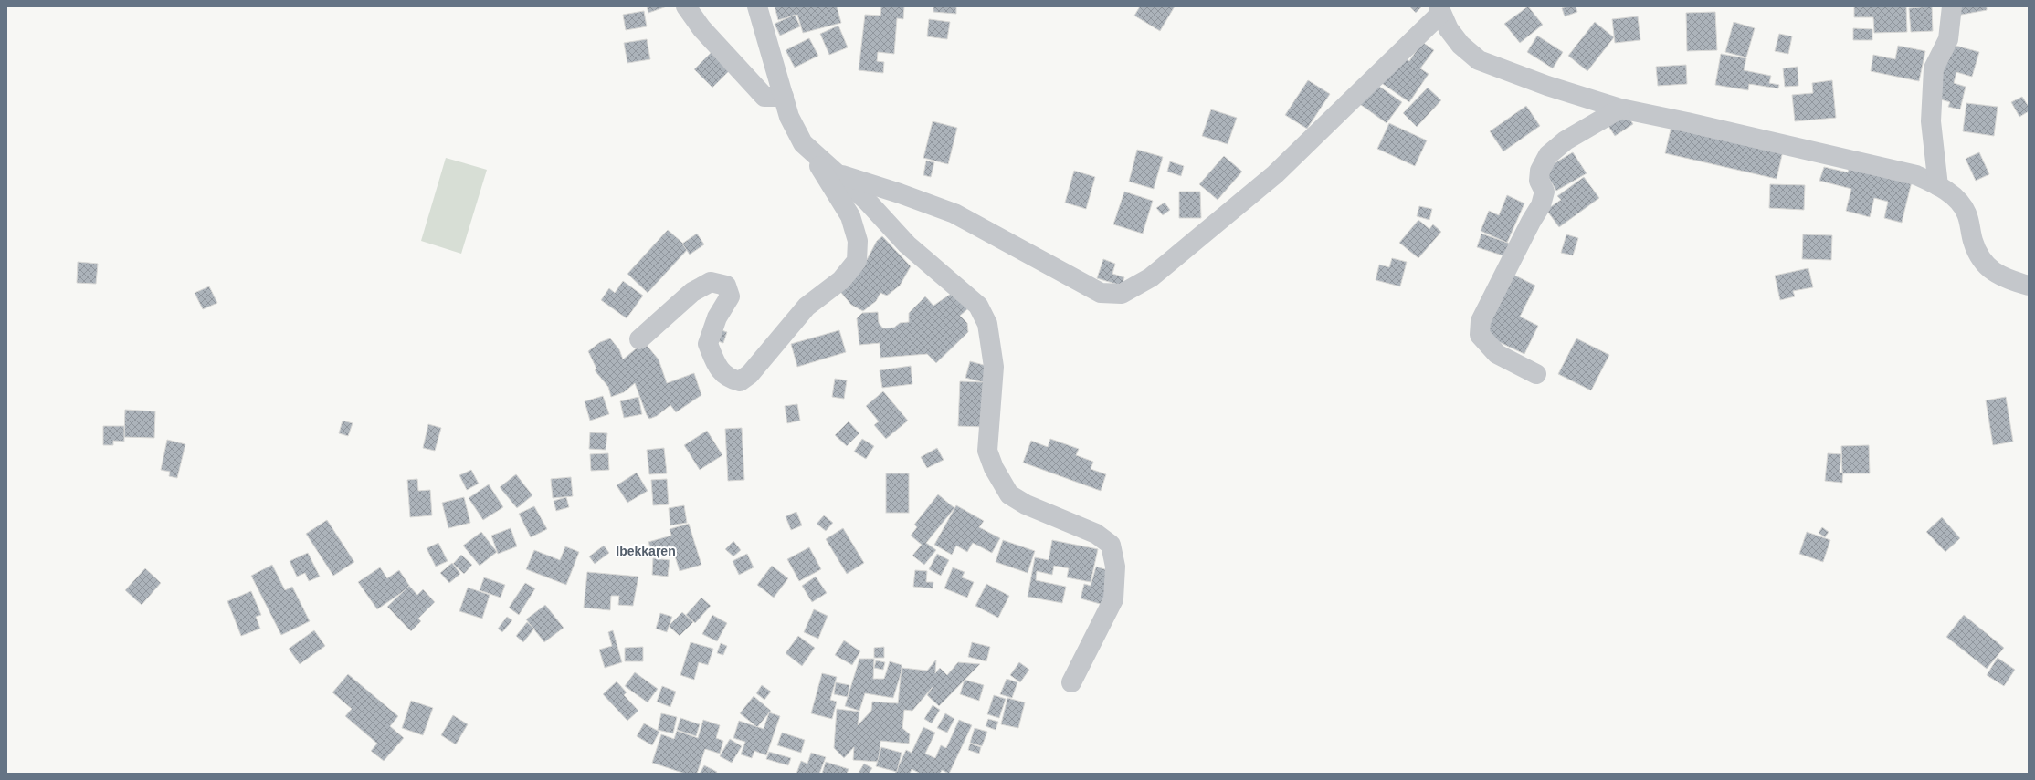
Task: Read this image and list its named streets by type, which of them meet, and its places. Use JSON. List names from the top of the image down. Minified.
{"districts":["Ibekkaṛen"]}
